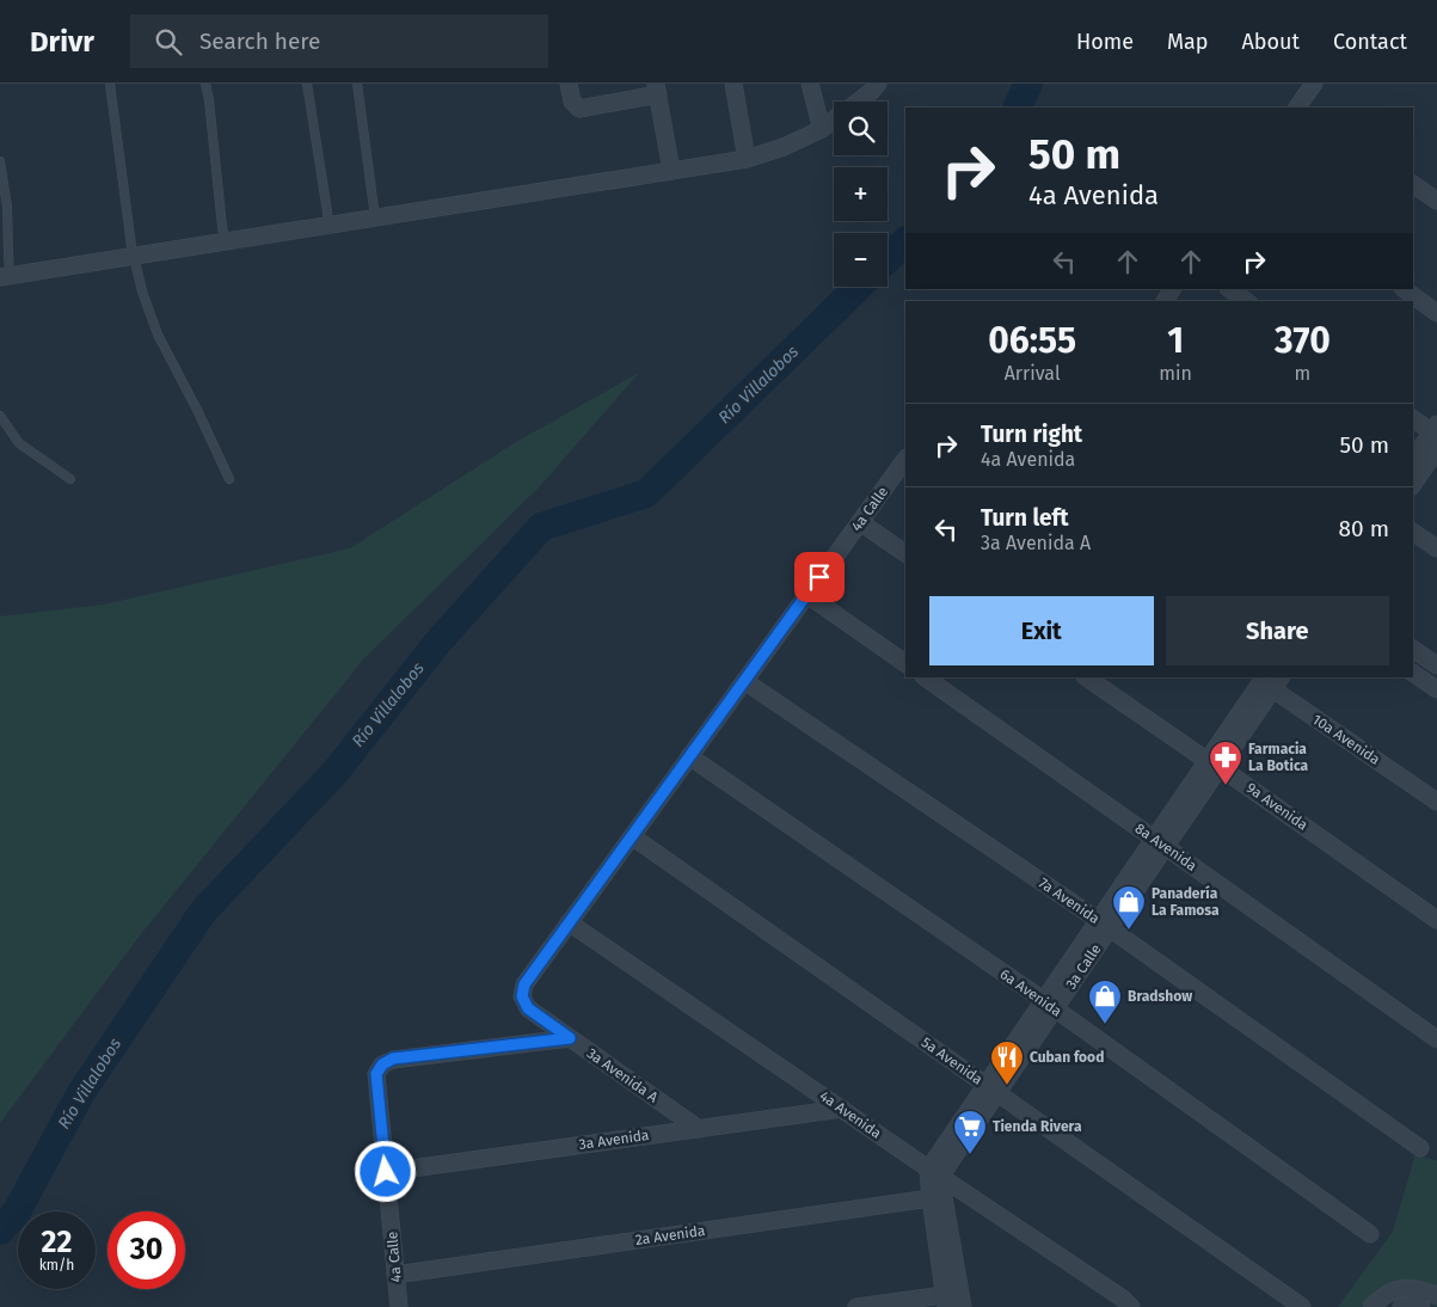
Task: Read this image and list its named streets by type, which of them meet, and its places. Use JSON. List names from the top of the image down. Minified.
{"streets":{"street":["4a Calle","10a Avenida","9a Avenida","8a Avenida","7a Avenida","3a Calle","6a Avenida","5a Avenida","3a Avenida A","4a Avenida","3a Avenida","2a Avenida"]},"crossings":[["4a Calle","7a Avenida"],["4a Calle","6a Avenida"],["4a Calle","5a Avenida"],["4a Calle","3a Avenida A"],["4a Calle","4a Avenida"],["4a Calle","3a Avenida"],["4a Calle","2a Avenida"],["10a Avenida","3a Calle"],["9a Avenida","3a Calle"],["8a Avenida","3a Calle"],["7a Avenida","3a Calle"],["3a Calle","6a Avenida"],["3a Calle","5a Avenida"],["3a Calle","4a Avenida"],["3a Avenida A","3a Avenida"],["4a Avenida","3a Avenida"]],"water":["Río Villalobos"],"places":{"pharmacy":["Farmacia La Botica"],"shop":["Panadería La Famosa","Bradshow"],"restaurant":["Cuban food"],"supermarket":["Tienda Rivera"]},"page":{"header":"Drivr","search":"Search here","nav":["Home","Map","About","Contact"],"map_buttons":["+","−"],"turn":["50 m","4a Avenida"],"eta":["06:55","Arrival","1","min","370","m"],"list":[{"name":"Turn right","note":"4a Avenida","value":"50 m"},{"name":"Turn left","note":"3a Avenida A","value":"80 m"}],"buttons":["Exit","Share"],"speed":"22 km/h","limit":"30"}}
